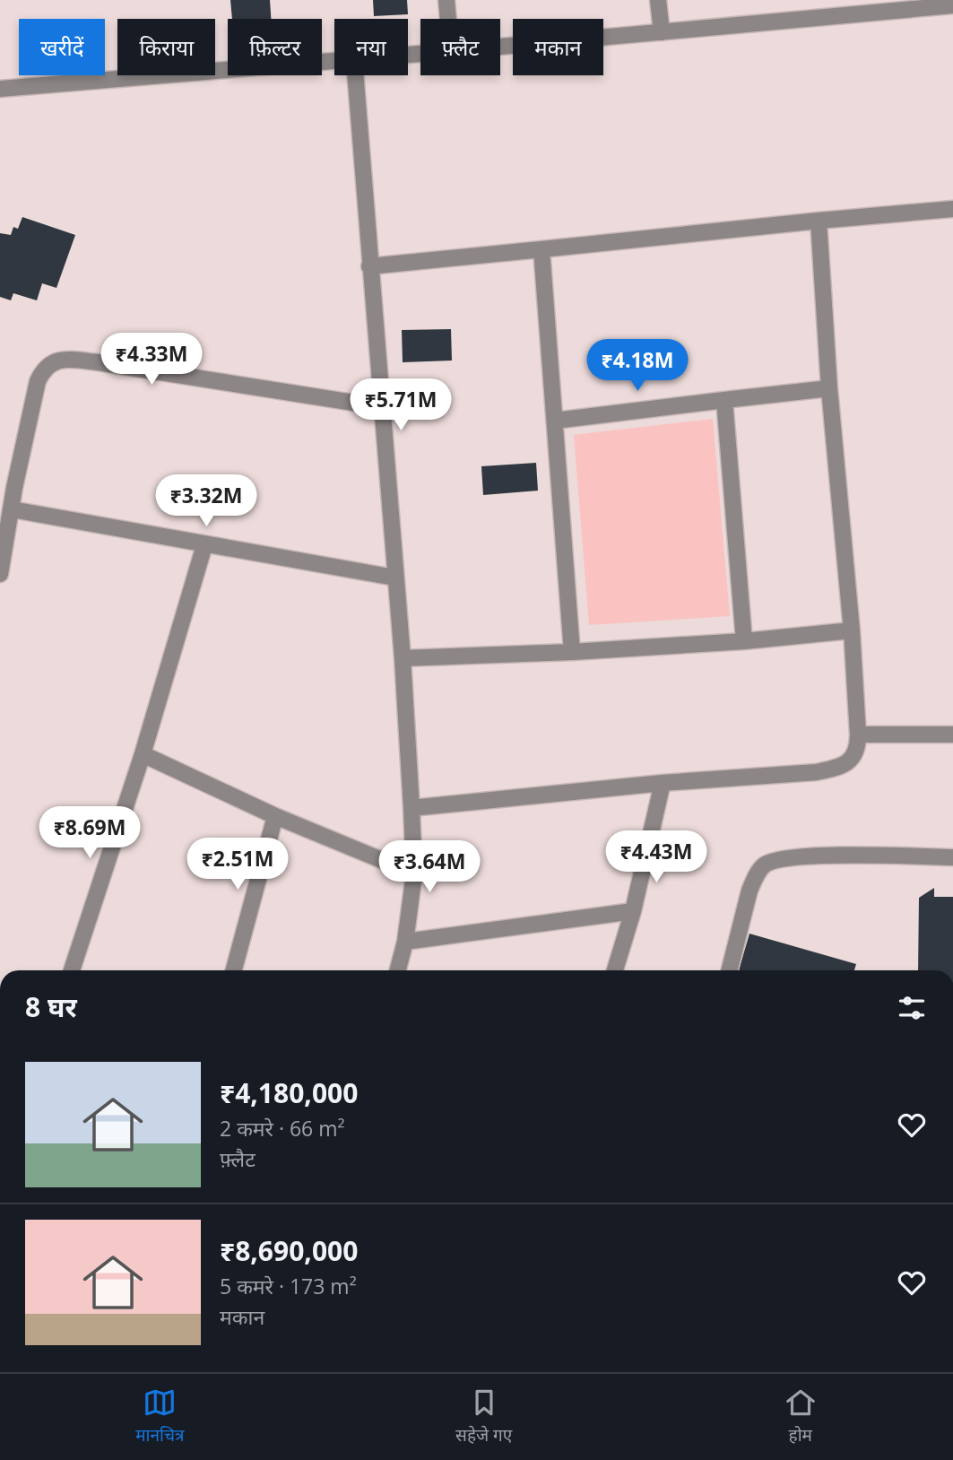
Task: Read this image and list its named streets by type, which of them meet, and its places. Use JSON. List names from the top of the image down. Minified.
{"page":{"chip":["खरीदें","किराया","फ़िल्टर","नया","फ़्लैट","मकान"],"price":["₹4.33M","₹4.18M","₹5.71M","₹3.32M","₹8.69M","₹4.43M","₹2.51M","₹3.64M"],"heading":"8 घर","list":[{"name":"₹4,180,000","note":"2 कमरे · 66 m² · फ़्लैट"},{"name":"₹8,690,000","note":"5 कमरे · 173 m² · मकान"}],"tabs":["मानचित्र","सहेजे गए","होम"]}}
